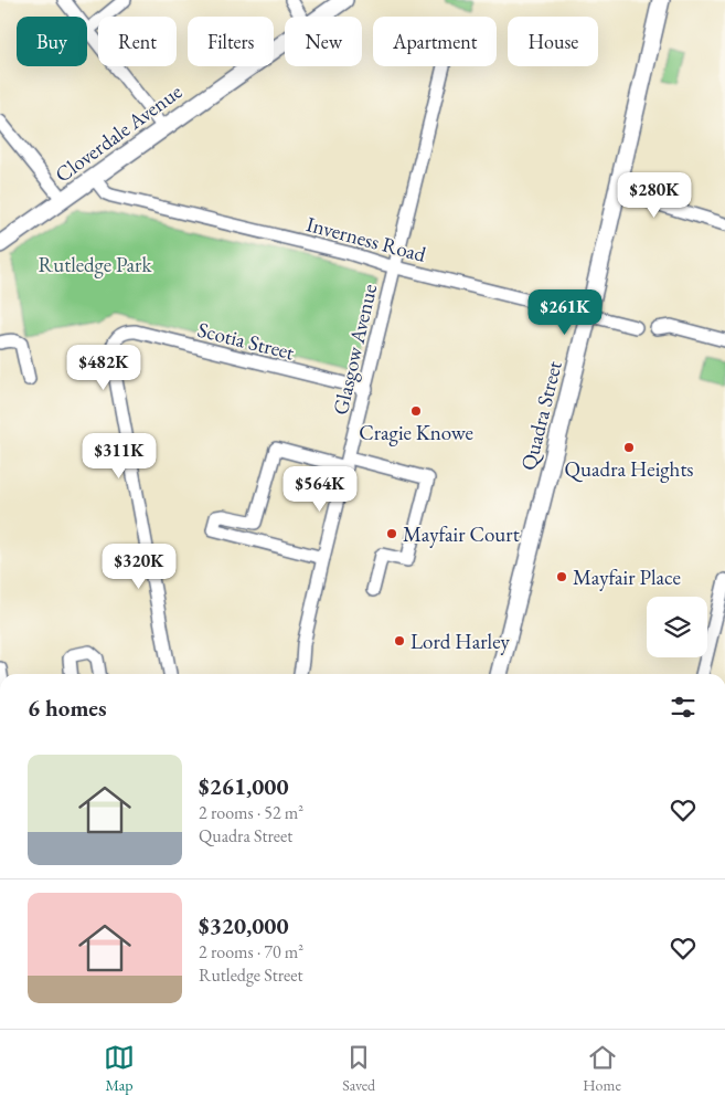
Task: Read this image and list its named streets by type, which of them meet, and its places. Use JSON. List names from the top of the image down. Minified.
{"streets":{"main road":["Cloverdale Avenue","Quadra Street"],"street":["Inverness Road","Scotia Street","Glasgow Avenue"]},"crossings":[["Cloverdale Avenue","Inverness Road"],["Inverness Road","Glasgow Avenue"],["Inverness Road","Quadra Street"],["Scotia Street","Glasgow Avenue"]],"parks":["Rutledge Park"],"places":["Cragie Knowe","Quadra Heights","Mayfair Court","Mayfair Place","Lord Harley"],"page":{"chip":["Buy","Rent","Filters","New","Apartment","House"],"price":["$280K","$261K","$482K","$311K","$564K","$320K"],"heading":"6 homes","list":[{"name":"$261,000","note":"2 rooms · 52 m² · Quadra Street"},{"name":"$320,000","note":"2 rooms · 70 m² · Rutledge Street"}],"tabs":["Map","Saved","Home"]}}
